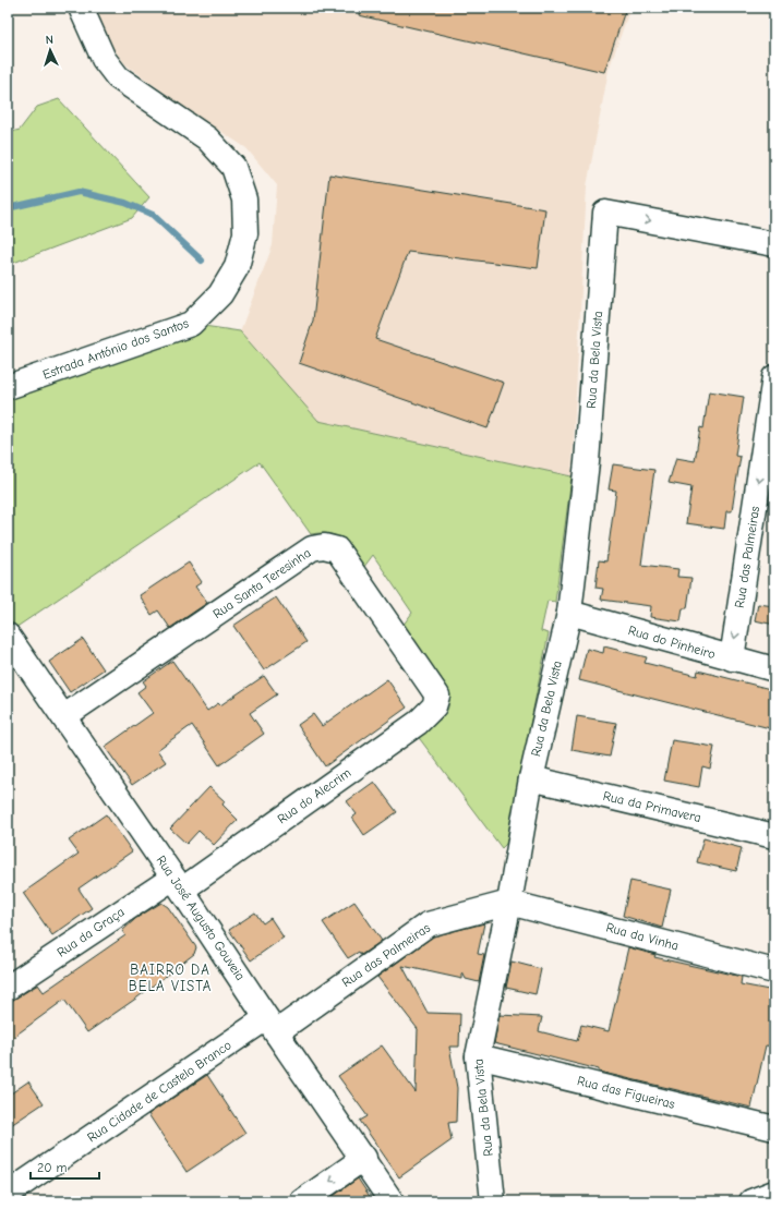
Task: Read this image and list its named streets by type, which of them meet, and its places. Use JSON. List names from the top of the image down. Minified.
{"streets":{"street":["Estrada António dos Santos","Rua da Bela Vista","Rua das Palmeiras","Rua Santa Teresinha","Rua do Pinheiro","Rua do Alecrim","Rua da Primavera","Rua José Augusto Gouveia","Rua da Graça","Rua da Vinha","Rua Cidade de Castelo Branco","Rua das Figueiras"]},"crossings":[["Rua da Bela Vista","Rua das Palmeiras"],["Rua da Bela Vista","Rua do Pinheiro"],["Rua da Bela Vista","Rua da Primavera"],["Rua da Bela Vista","Rua da Vinha"],["Rua da Bela Vista","Rua das Figueiras"],["Rua das Palmeiras","Rua do Pinheiro"],["Rua das Palmeiras","Rua José Augusto Gouveia"],["Rua das Palmeiras","Rua da Vinha"],["Rua das Palmeiras","Rua Cidade de Castelo Branco"],["Rua Santa Teresinha","Rua do Alecrim"],["Rua Santa Teresinha","Rua José Augusto Gouveia"],["Rua do Alecrim","Rua José Augusto Gouveia"],["Rua do Alecrim","Rua da Graça"],["Rua José Augusto Gouveia","Rua da Graça"],["Rua José Augusto Gouveia","Rua Cidade de Castelo Branco"]],"one_way":["Rua das Palmeiras"],"districts":["BAIRRO DA BELA VISTA"],"scale_bar":"20 m","north":"top"}
